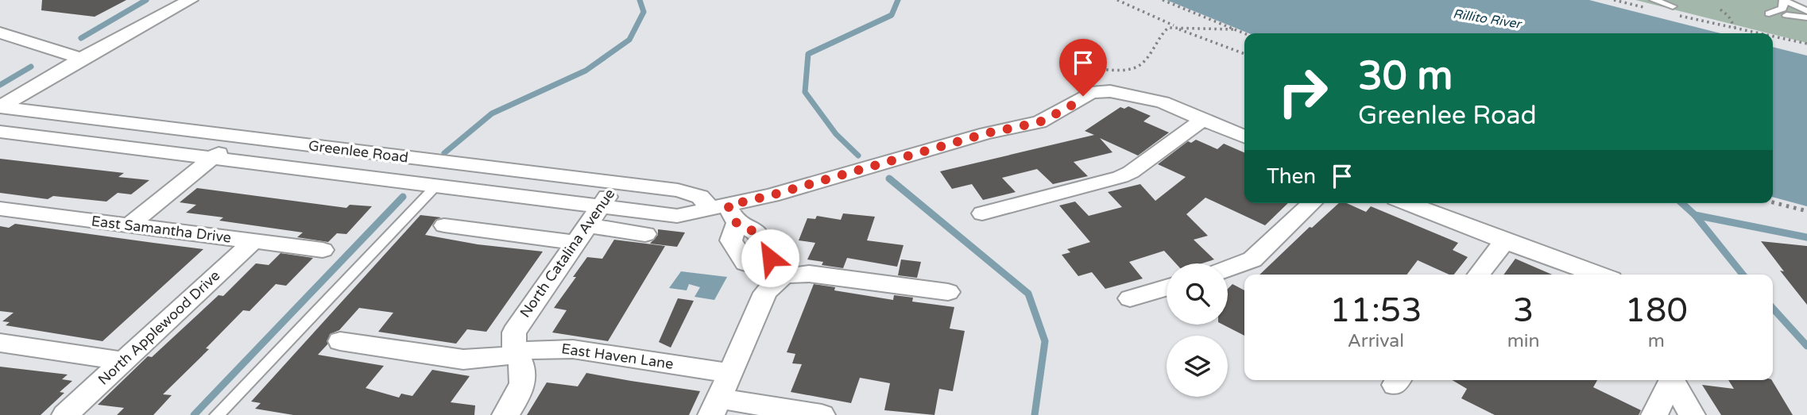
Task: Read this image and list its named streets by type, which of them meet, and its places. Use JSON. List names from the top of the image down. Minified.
{"streets":{"street":["Greenlee Road","East Samantha Drive","North Catalina Avenue","North Applewood Drive","East Haven Lane"]},"crossings":[["Greenlee Road","North Catalina Avenue"],["East Samantha Drive","North Applewood Drive"],["North Catalina Avenue","East Haven Lane"]],"water":["Rillito River"],"page":{"turn":["30 m","Greenlee Road"],"then":"Then","eta":["11:53","Arrival","3","min","180","m"]}}
